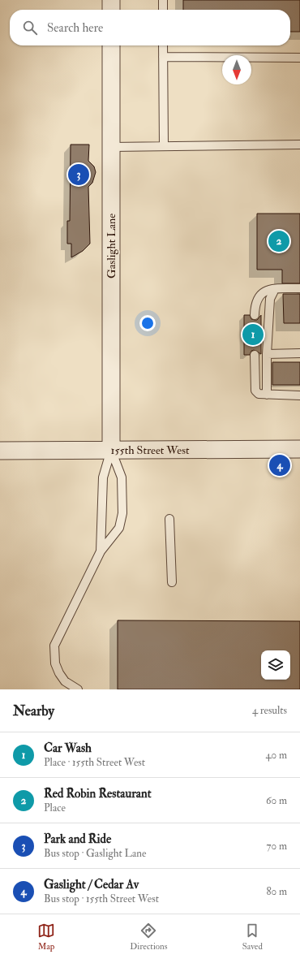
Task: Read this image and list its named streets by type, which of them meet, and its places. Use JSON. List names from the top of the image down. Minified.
{"streets":{"street":["Gaslight Lane","155th Street West"]},"crossings":[["Gaslight Lane","155th Street West"]],"north":"bottom","page":{"search":"Search here","pins":["3","2","1","4"],"heading":["Nearby","4 results"],"list":[{"mark":"1","name":"Car Wash","note":"Place · 155th Street West","value":"40 m"},{"mark":"2","name":"Red Robin Restaurant","note":"Place","value":"60 m"},{"mark":"3","name":"Park and Ride","note":"Bus stop · Gaslight Lane","value":"70 m"},{"mark":"4","name":"Gaslight / Cedar Av","note":"Bus stop · 155th Street West","value":"80 m"}],"nav":["Map","Directions","Saved"]}}
